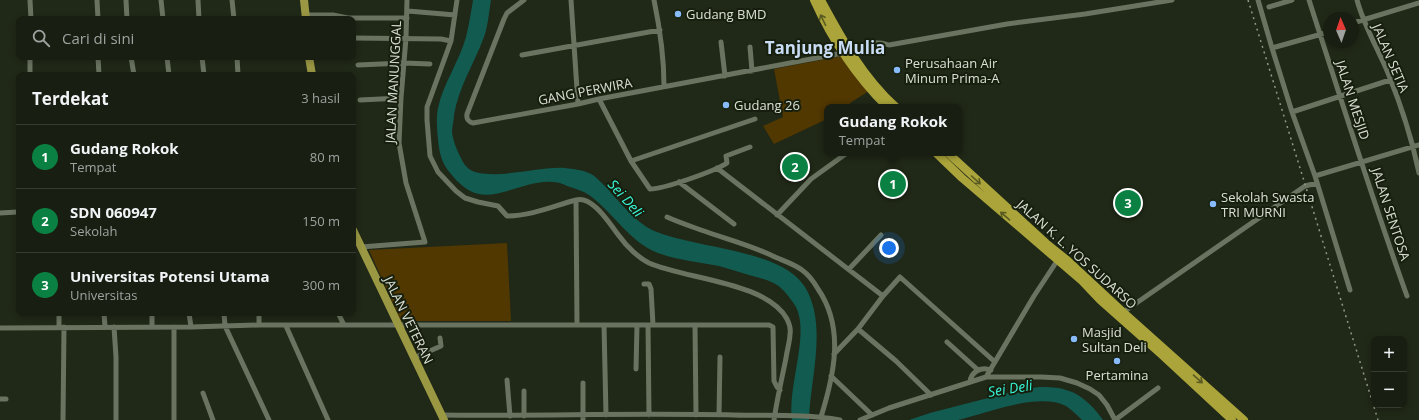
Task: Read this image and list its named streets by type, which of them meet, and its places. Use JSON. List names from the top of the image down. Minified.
{"streets":{"highway":["JALAN K. L. YOS SUDARSO"],"main road":["JALAN VETERAN"],"street":["JALAN SETIA","JALAN MANUNGGAL","GANG PERWIRA","JALAN MESJID","JALAN SENTOSA"]},"crossings":[["JALAN MANUNGGAL","JALAN VETERAN"],["JALAN MESJID","JALAN SENTOSA"]],"districts":["Tanjung Mulia"],"water":["Sei Deli"],"places":["Gudang BMD","Perusahaan Air Minum Prima-A","Gudang 26","Sekolah Swasta TRI MURNI","Masjid Sultan Deli","Pertamina"],"north":"top","page":{"search":"Cari di sini","heading":["Terdekat","3 hasil"],"popup":["Gudang Rokok","Tempat"],"list":[{"mark":"1","name":"Gudang Rokok","note":"Tempat","value":"80 m"},{"mark":"2","name":"SDN 060947","note":"Sekolah","value":"150 m"},{"mark":"3","name":"Universitas Potensi Utama","note":"Universitas","value":"300 m"}],"pins":["2","1","3"],"map_buttons":["+","−"]}}
